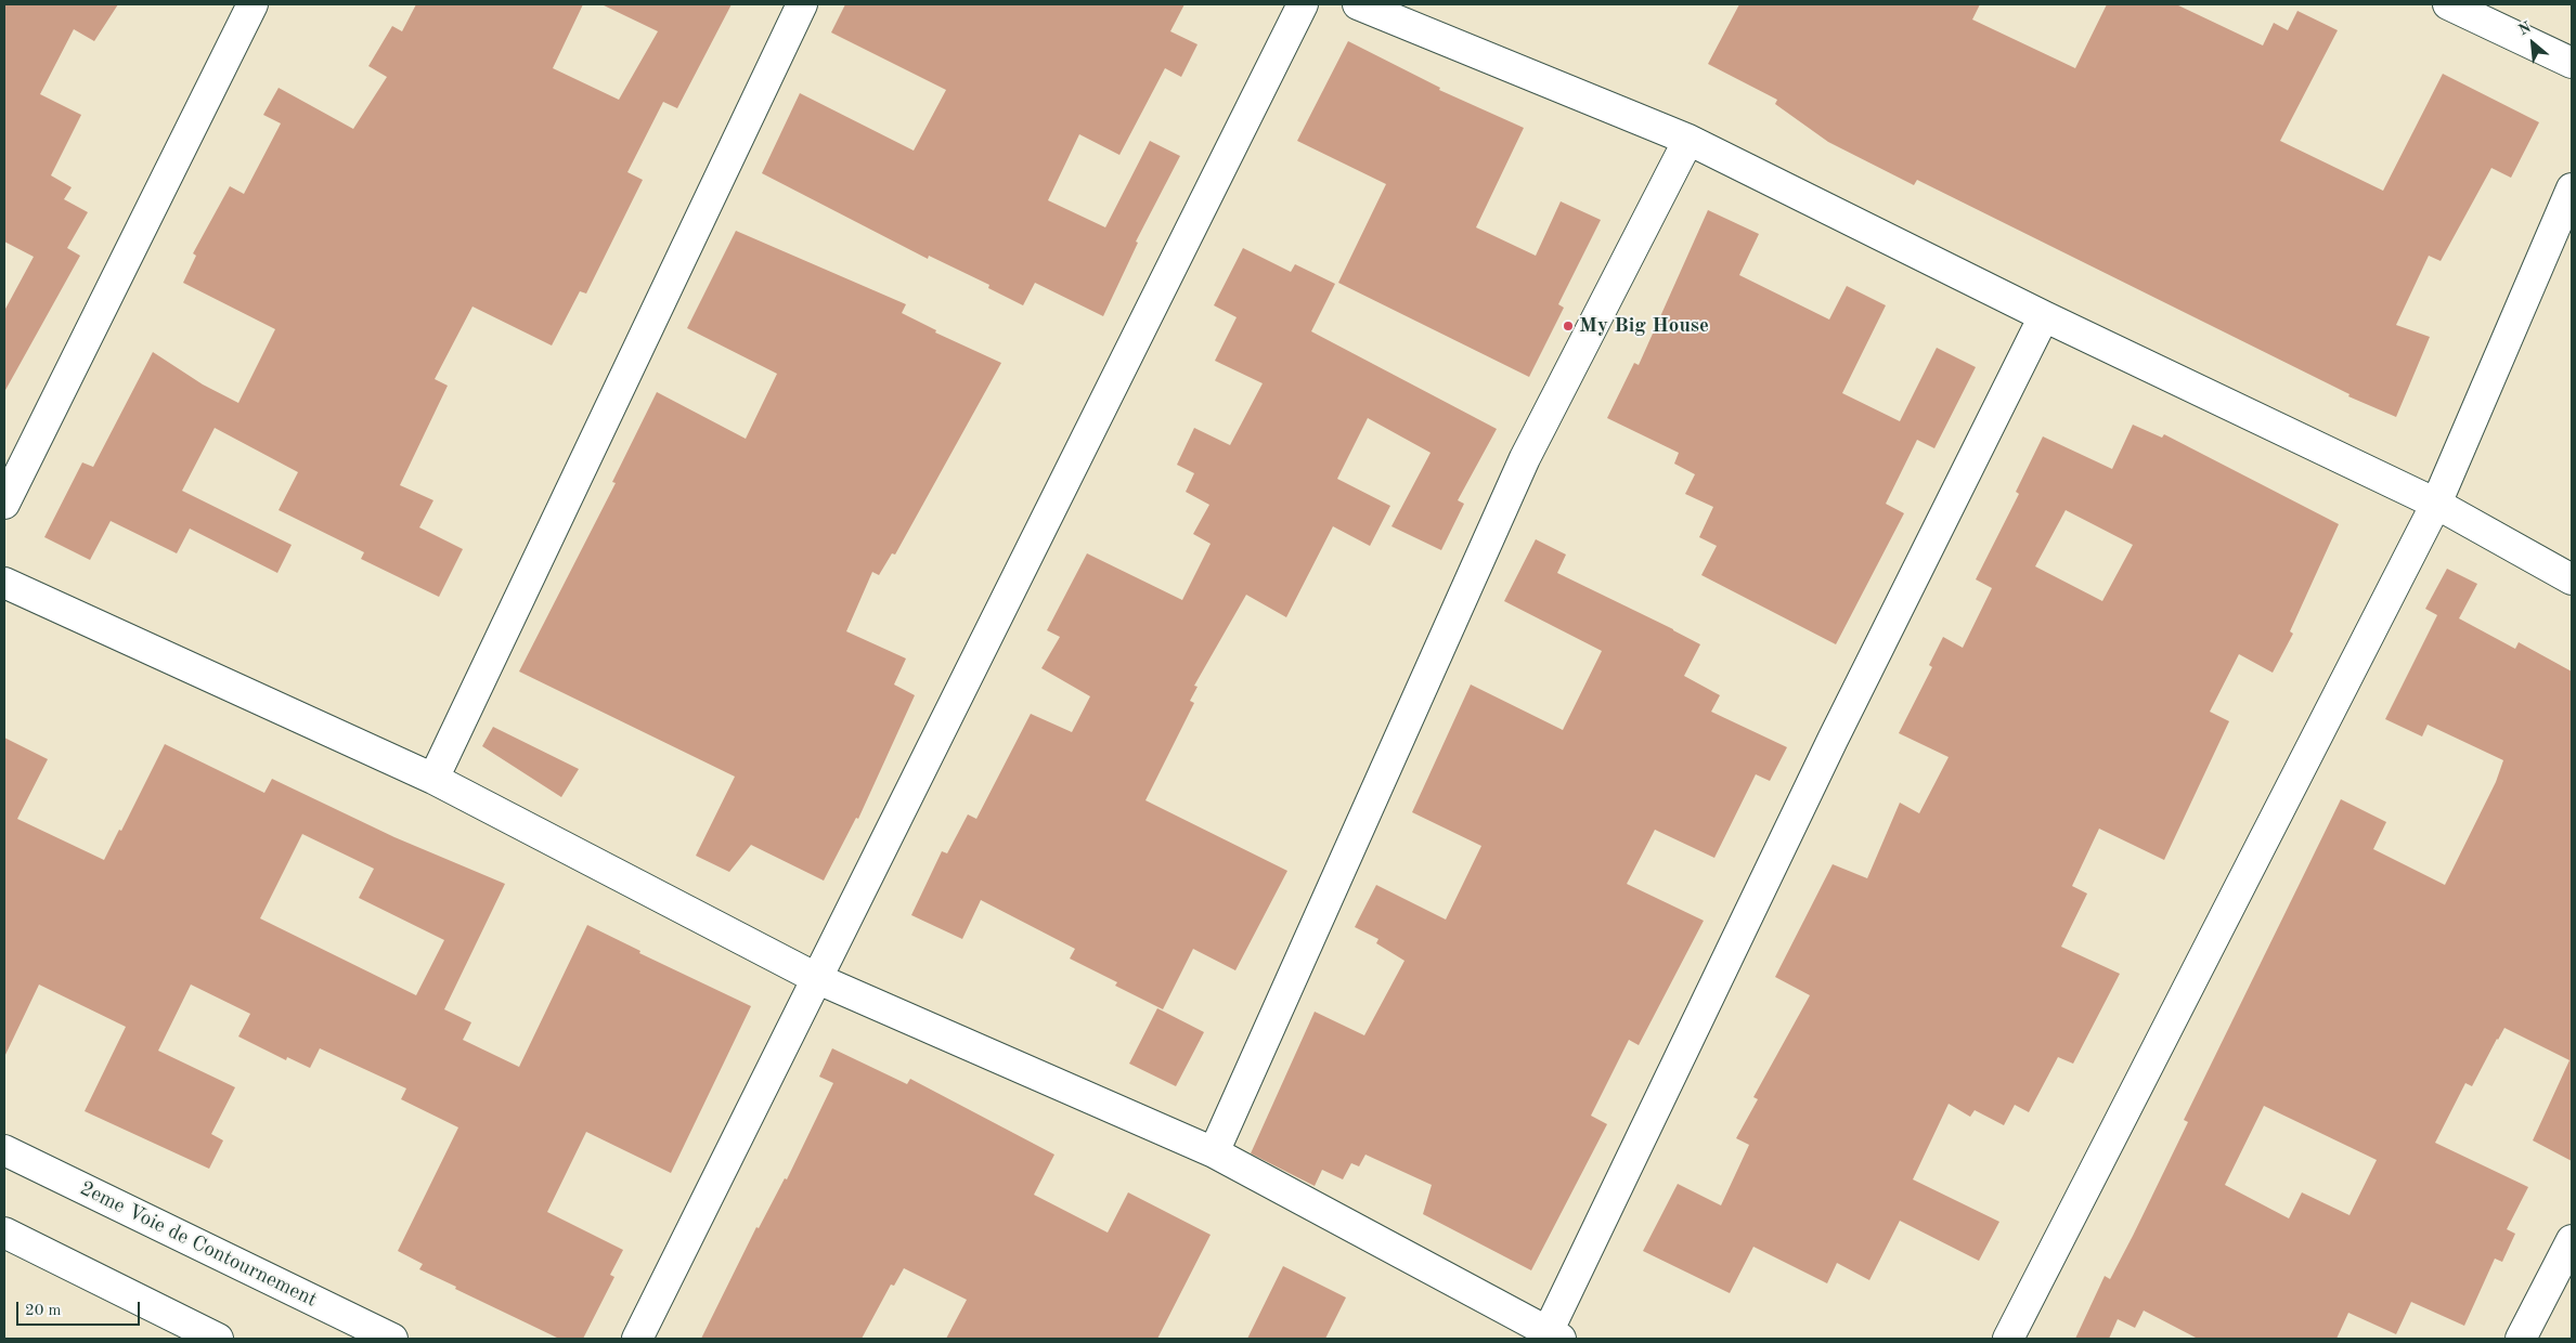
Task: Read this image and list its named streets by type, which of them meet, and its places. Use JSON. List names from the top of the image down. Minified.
{"streets":{"street":["2eme Voie de Contournement"]},"places":["My Big House"],"scale_bar":"20 m","north":"top left"}
